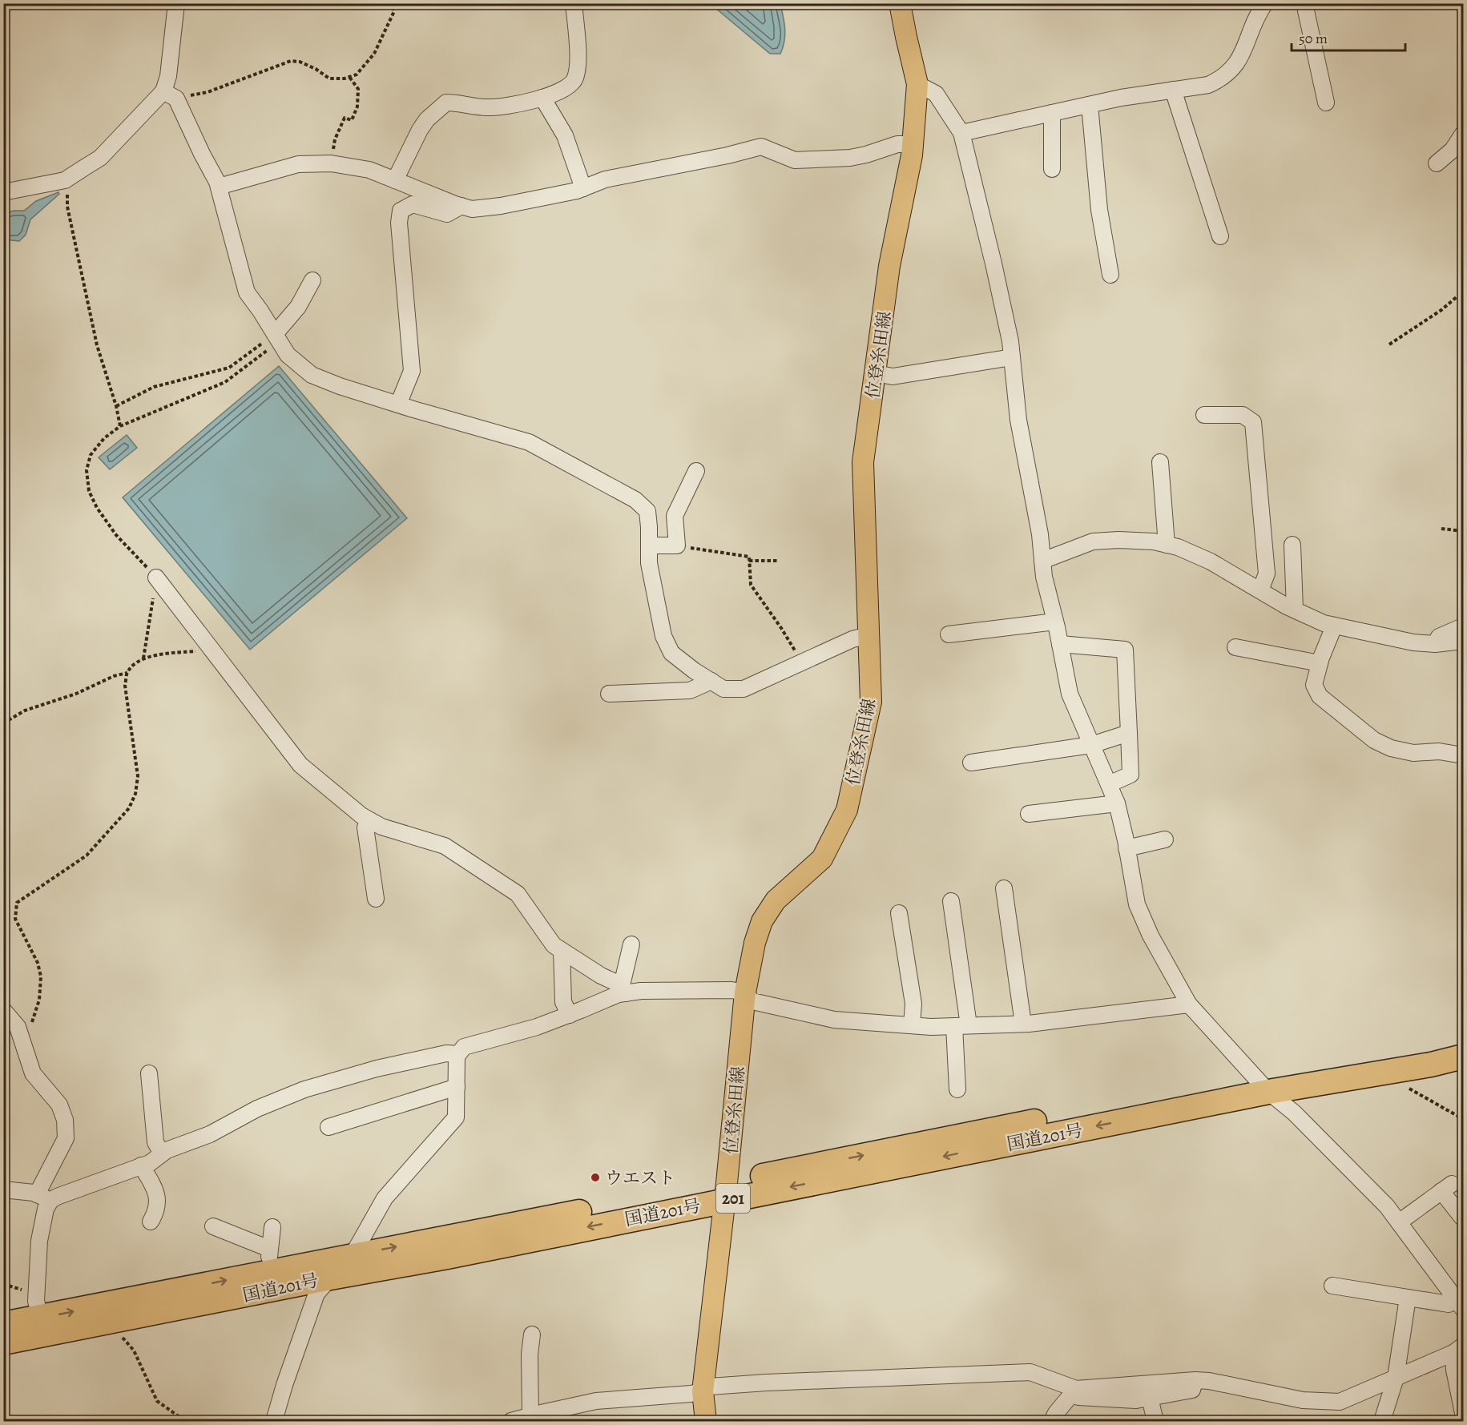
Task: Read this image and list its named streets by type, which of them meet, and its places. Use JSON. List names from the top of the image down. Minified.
{"streets":{"highway":["国道201号","201"],"main road":["位登糸田線"]},"crossings":[["位登糸田線","国道201号"]],"places":["ウエスト"],"scale_bar":"50 m"}
